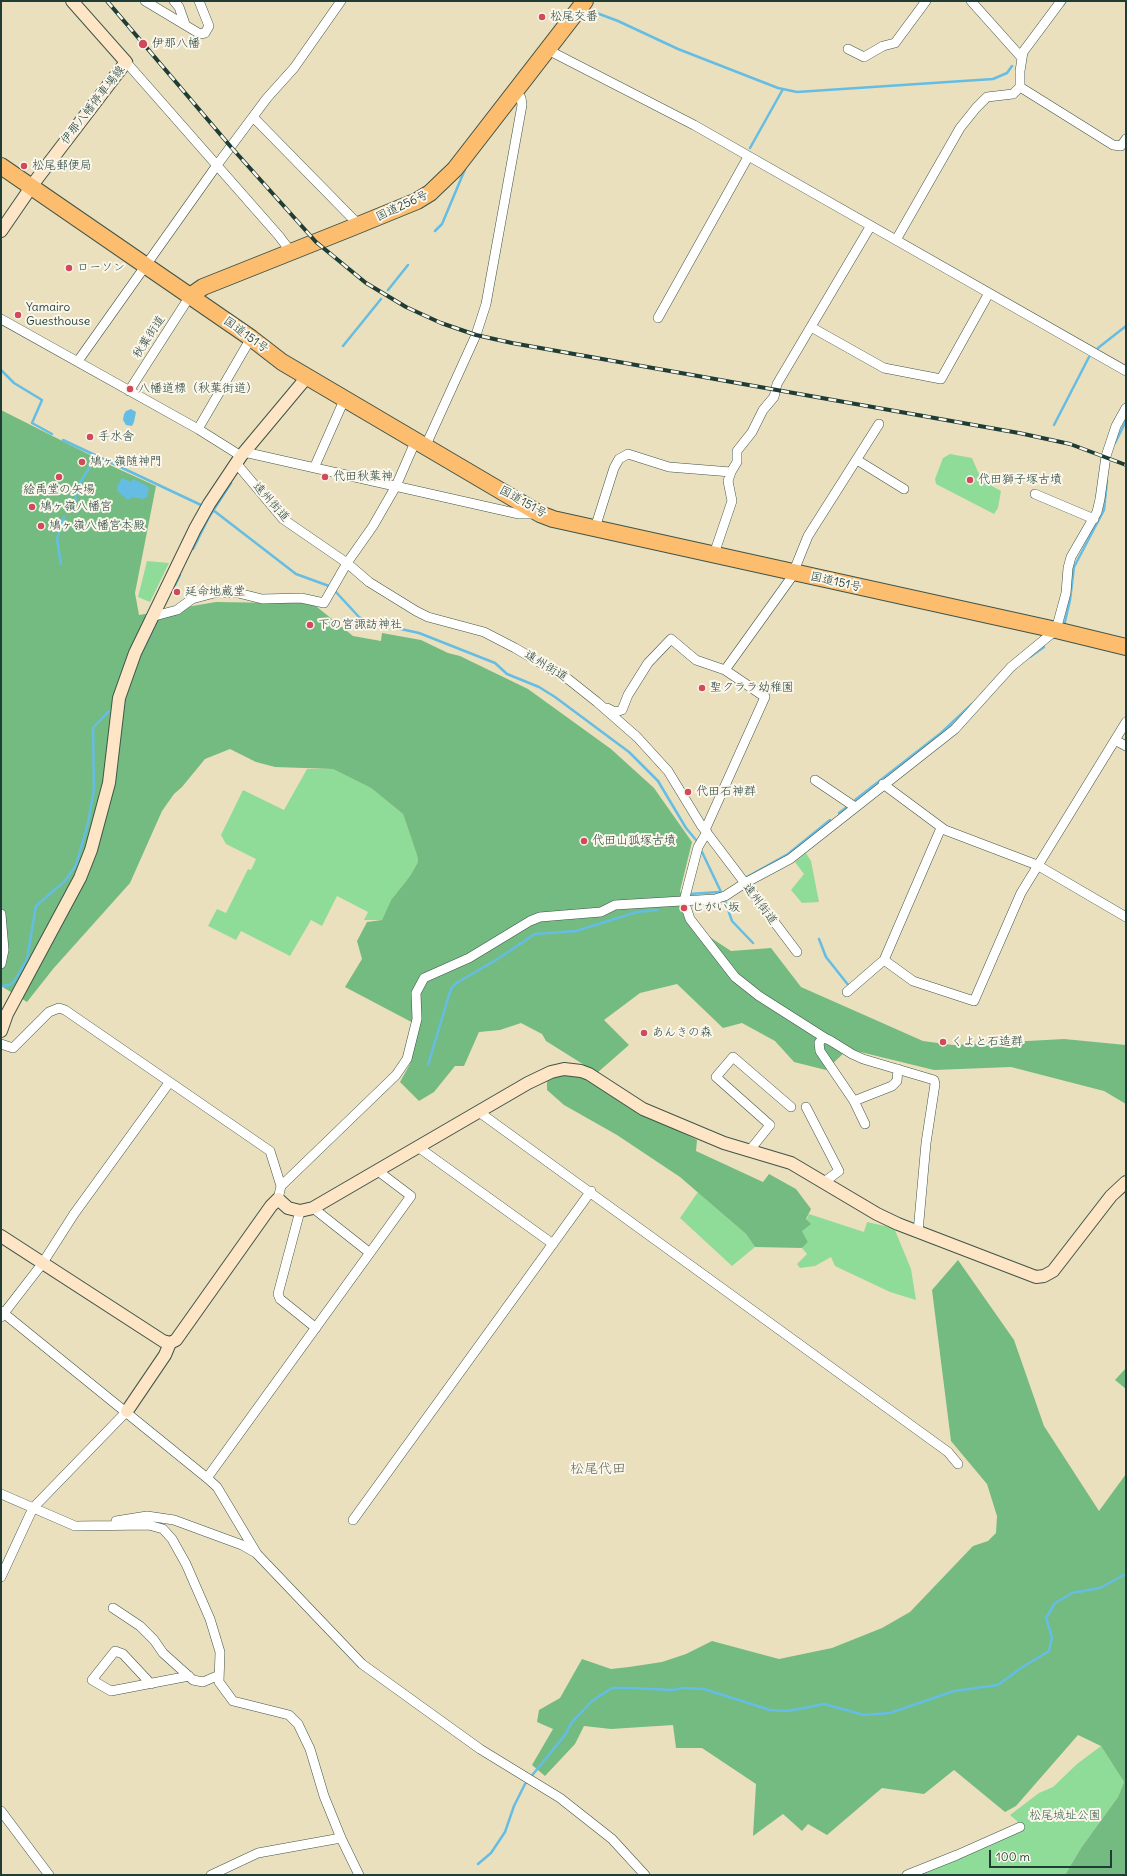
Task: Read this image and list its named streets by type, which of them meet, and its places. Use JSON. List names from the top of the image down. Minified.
{"streets":{"highway":["国道256号","国道151号"],"street":["伊那八幡停車場線","秋葉街道","遠州街道"]},"crossings":[["伊那八幡停車場線","国道151号"],["国道256号","国道151号"],["国道256号","秋葉街道"],["国道151号","秋葉街道"],["国道151号","遠州街道"],["秋葉街道","遠州街道"]],"districts":["松尾代田"],"parks":["松尾城址公園"],"places":["松尾交番","伊那八幡","松尾郵便局","ローソン","Yamairo Guesthouse","八幡道標（秋葉街道）","手水舎","鳩ヶ嶺随神門","絵禹堂の矢場","代田秋葉神","代田獅子塚古墳","鳩ヶ嶺八幡宮","鳩ヶ嶺八幡宮本殿","延命地蔵堂","下の宮諏訪神社","聖クララ幼稚園","代田石神群","代田山狐塚古墳","じがい坂","あんきの森","くよと石造群"],"scale_bar":"100 m"}
